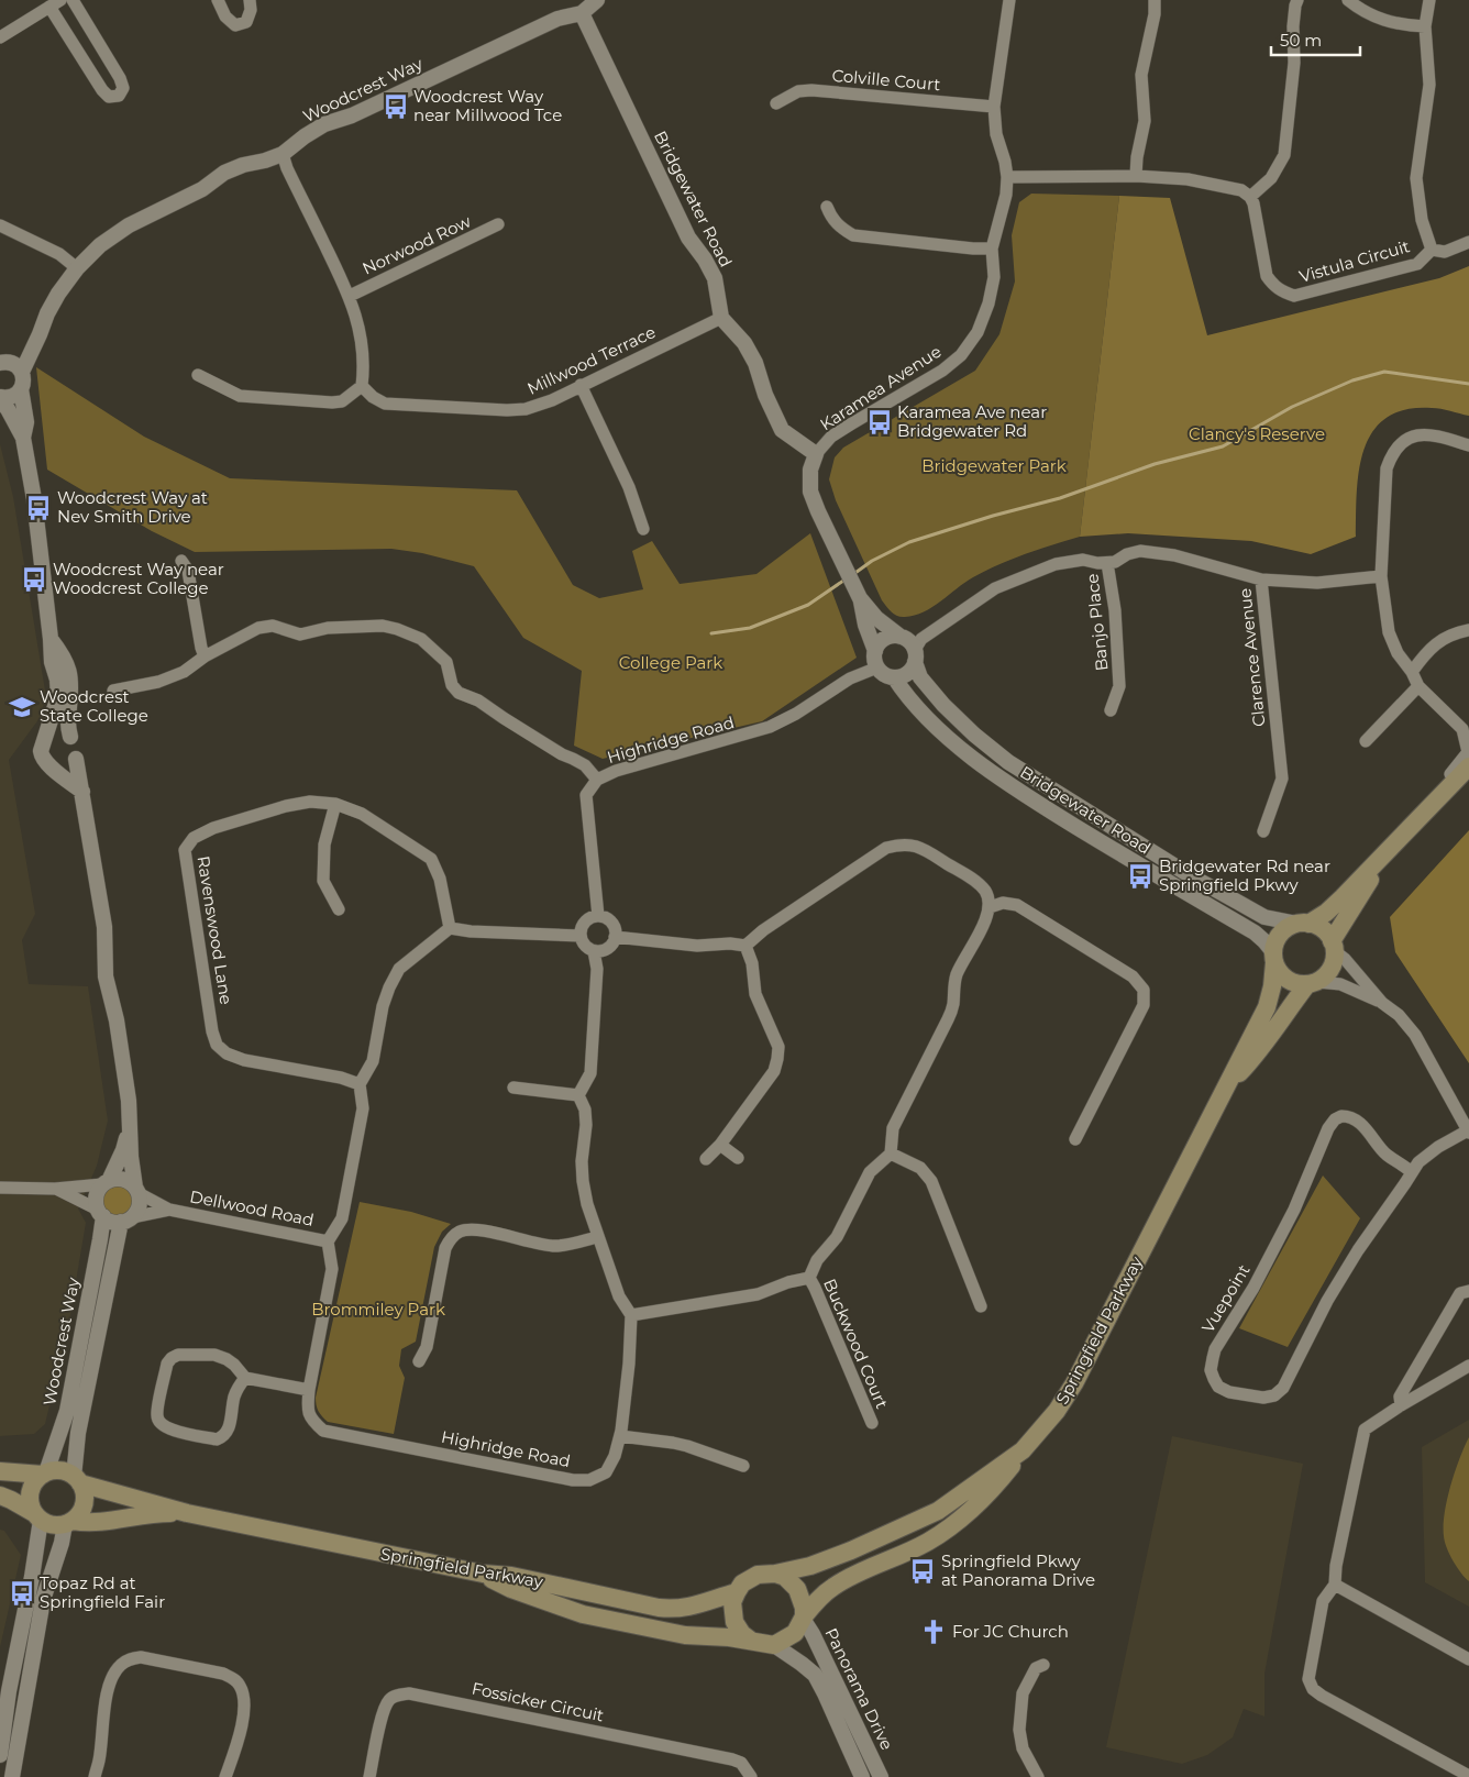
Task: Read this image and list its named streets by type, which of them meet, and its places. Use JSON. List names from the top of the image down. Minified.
{"streets":{"main road":["Springfield Parkway"],"street":["Colville Court","Woodcrest Way","Bridgewater Road","Norwood Row","Vistula Circuit","Millwood Terrace","Karamea Avenue","Banjo Place","Clarence Avenue","Highridge Road","Ravenswood Lane","Dellwood Road","Vuepoint","Buckwood Court","Panorama Drive","Fossicker Circuit"]},"crossings":[["Colville Court","Karamea Avenue"],["Woodcrest Way","Bridgewater Road"],["Woodcrest Way","Dellwood Road"],["Woodcrest Way","Springfield Parkway"],["Bridgewater Road","Millwood Terrace"],["Bridgewater Road","Karamea Avenue"],["Bridgewater Road","Clarence Avenue"],["Bridgewater Road","Highridge Road"],["Bridgewater Road","Springfield Parkway"],["Banjo Place","Clarence Avenue"],["Clarence Avenue","Highridge Road"],["Highridge Road","Dellwood Road"],["Springfield Parkway","Panorama Drive"]],"parks":["Clancy's Reserve","Bridgewater Park","College Park","Brommiley Park"],"places":{"bus stop":["Woodcrest Way near Millwood Tce","Karamea Ave near Bridgewater Rd","Woodcrest Way at Nev Smith Drive","Woodcrest Way near Woodcrest College","Bridgewater Rd near Springfield Pkwy","Springfield Pkwy at Panorama Drive","Topaz Rd at Springfield Fair"],"school or university":["Woodcrest State College"],"church":["For JC Church"]},"scale_bar":"50 m"}
